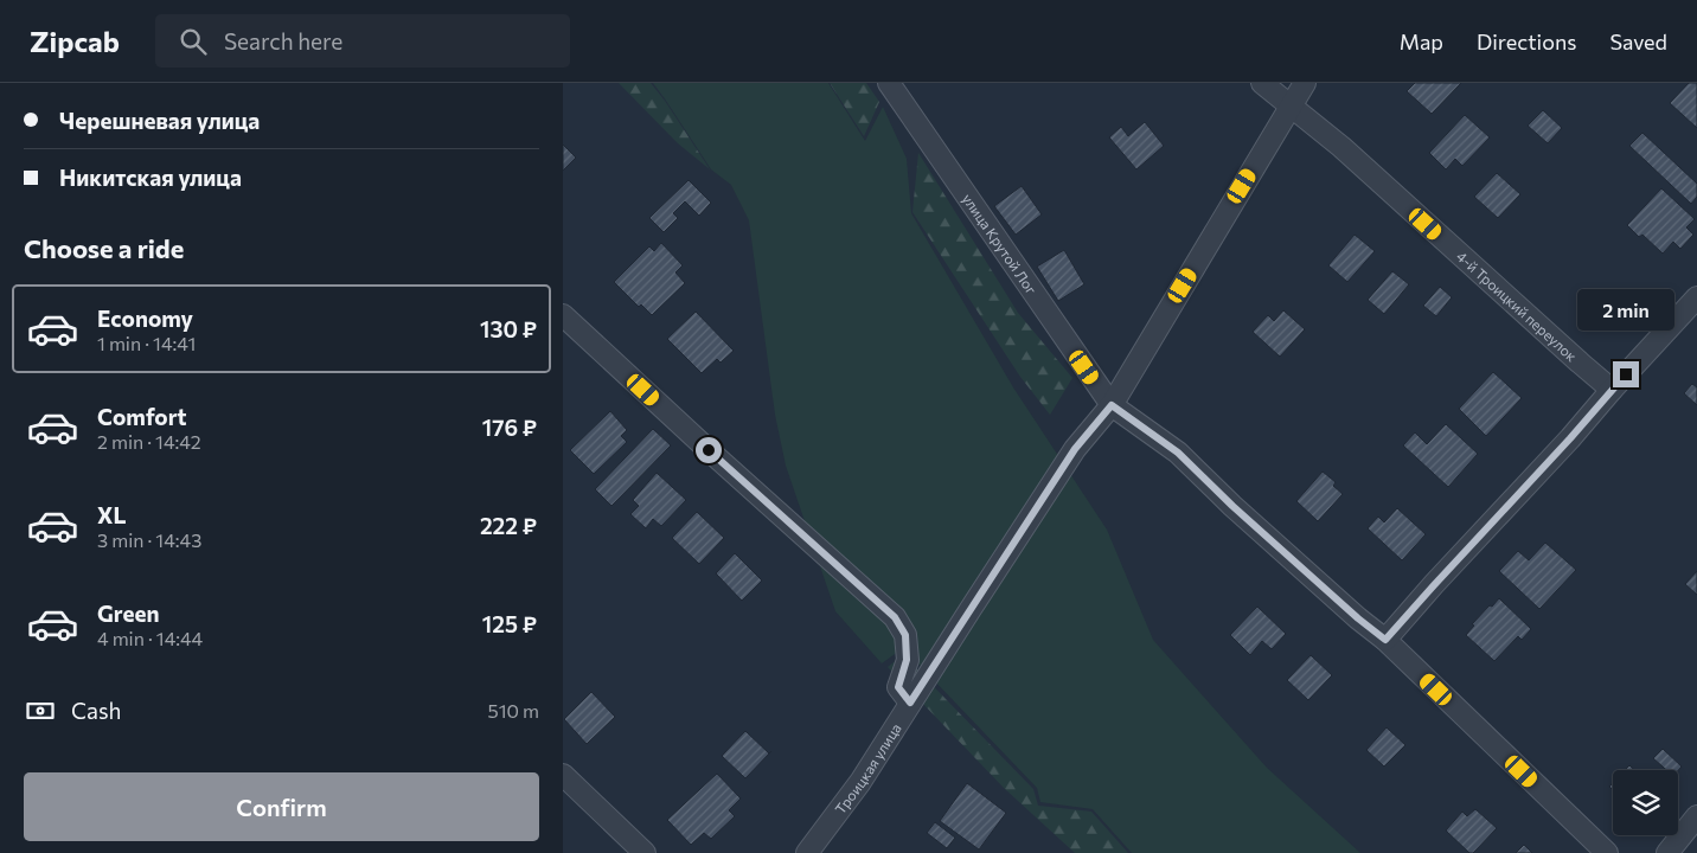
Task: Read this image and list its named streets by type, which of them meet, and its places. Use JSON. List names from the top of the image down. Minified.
{"streets":{"street":["улица Крутой Лог","4-й Троицкий переулок","Троицкая улица"]},"crossings":[["улица Крутой Лог","Троицкая улица"],["4-й Троицкий переулок","Троицкая улица"]],"page":{"header":"Zipcab","search":"Search here","nav":["Map","Directions","Saved"],"banner":["Черешневая улица","Никитская улица"],"heading":"Choose a ride","list":[{"name":"Economy","note":"1 min · 14:41","value":"130 ₽"},{"name":"Comfort","note":"2 min · 14:42","value":"176 ₽"},{"name":"XL","note":"3 min · 14:43","value":"222 ₽"},{"name":"Green","note":"4 min · 14:44","value":"125 ₽"}],"bubble":"2 min","pay":["Cash","510 m"],"buttons":"Confirm"}}
